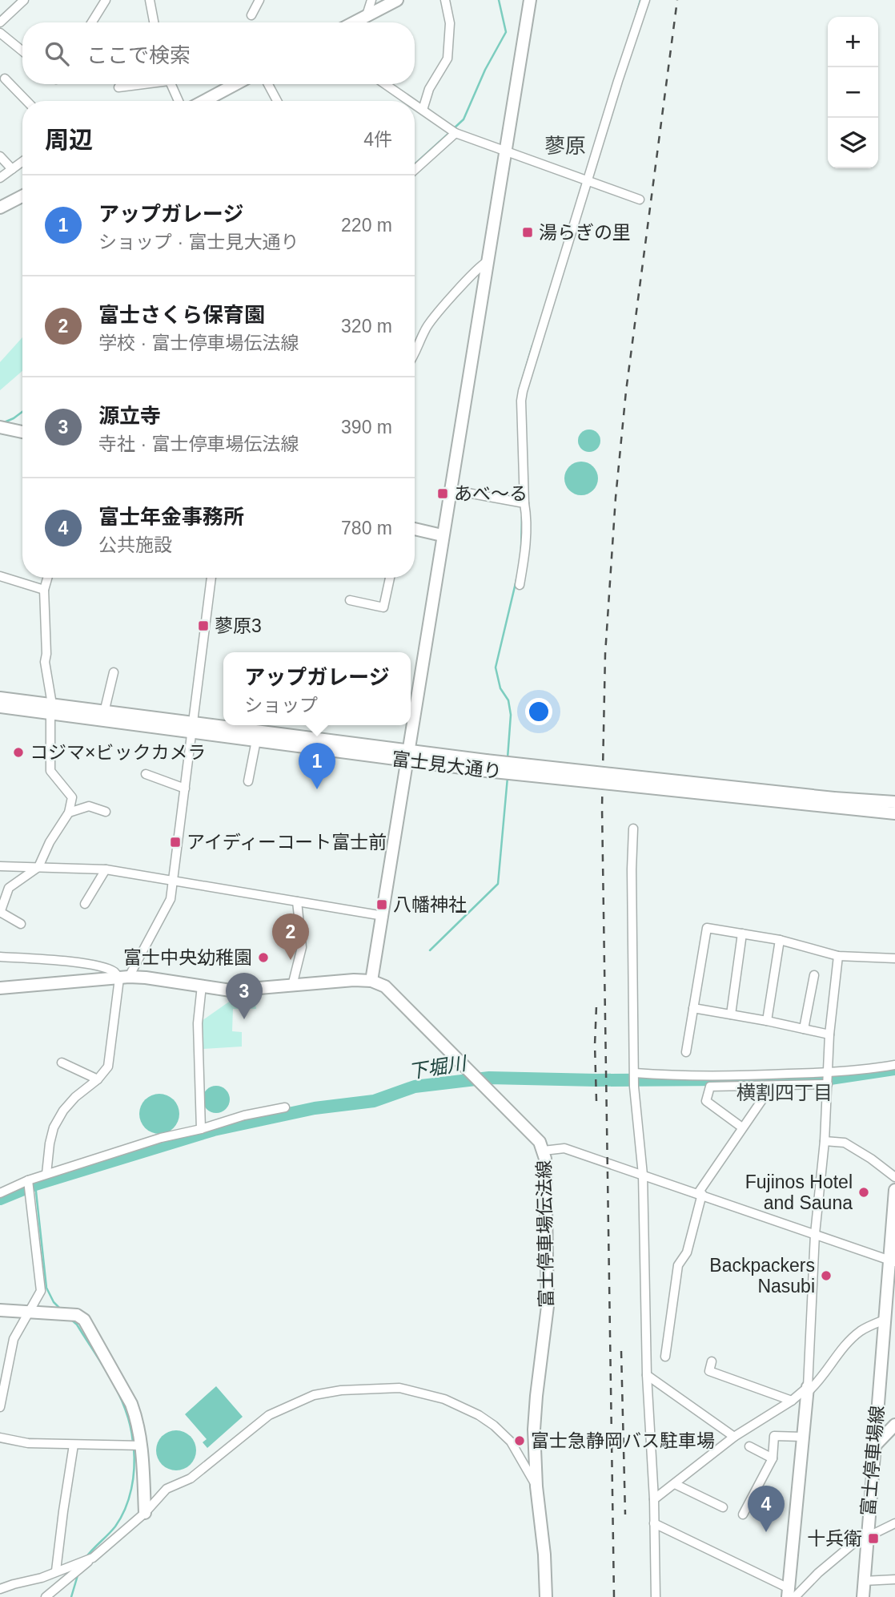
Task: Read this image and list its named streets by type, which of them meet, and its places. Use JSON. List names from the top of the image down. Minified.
{"streets":{"street":["富士見大通り","富士停車場伝法線","富士停車場線"]},"districts":["蓼原","横割四丁目"],"water":["下堀川"],"places":{"transit":["湯らぎの里","あべ〜る","蓼原3","アイディーコート富士前","八幡神社","十兵衛"],"other":["コジマ×ビックカメラ","富士中央幼稚園","Fujinos Hotel and Sauna","Backpackers Nasubi","富士急静岡バス駐車場"]},"page":{"map_buttons":["+","−"],"search":"ここで検索","heading":["周辺","4件"],"list":[{"mark":"1","name":"アップガレージ","note":"ショップ · 富士見大通り","value":"220 m"},{"mark":"2","name":"富士さくら保育園","note":"学校 · 富士停車場伝法線","value":"320 m"},{"mark":"3","name":"源立寺","note":"寺社 · 富士停車場伝法線","value":"390 m"},{"mark":"4","name":"富士年金事務所","note":"公共施設","value":"780 m"}],"popup":["アップガレージ","ショップ"],"pins":["1","2","3","4"]}}
